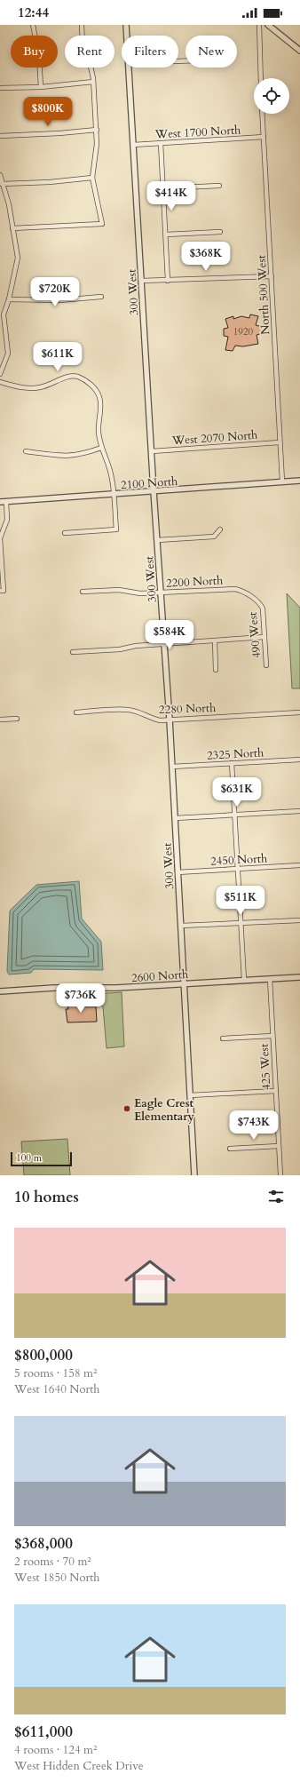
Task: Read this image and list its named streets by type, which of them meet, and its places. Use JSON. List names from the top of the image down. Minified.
{"streets":{"street":["West 1700 North","300 West","North 500 West","West 2070 North","2100 North","2200 North","490 West","2280 North","2325 North","2450 North","2600 North","425 West"]},"crossings":[["West 1700 North","300 West"],["West 1700 North","North 500 West"],["300 West","West 2070 North"],["300 West","2100 North"],["300 West","2200 North"],["300 West","2280 North"],["300 West","2325 North"],["300 West","2450 North"],["300 West","2600 North"],["North 500 West","West 2070 North"],["North 500 West","2100 North"],["2200 North","490 West"],["2600 North","425 West"]],"places":["Eagle Crest Elementary"],"house_numbers":["1920"],"scale_bar":"100 m","page":{"status":"12:44","chip":["Buy","Rent","Filters","New"],"price":["$800K","$414K","$368K","$720K","$611K","$584K","$631K","$511K","$736K","$743K"],"scale":"100 m","heading":"10 homes","list":[{"name":"$800,000","note":"5 rooms · 158 m² · West 1640 North"},{"name":"$368,000","note":"2 rooms · 70 m² · West 1850 North"},{"name":"$611,000","note":"4 rooms · 124 m² · West Hidden Creek Drive"}]}}
